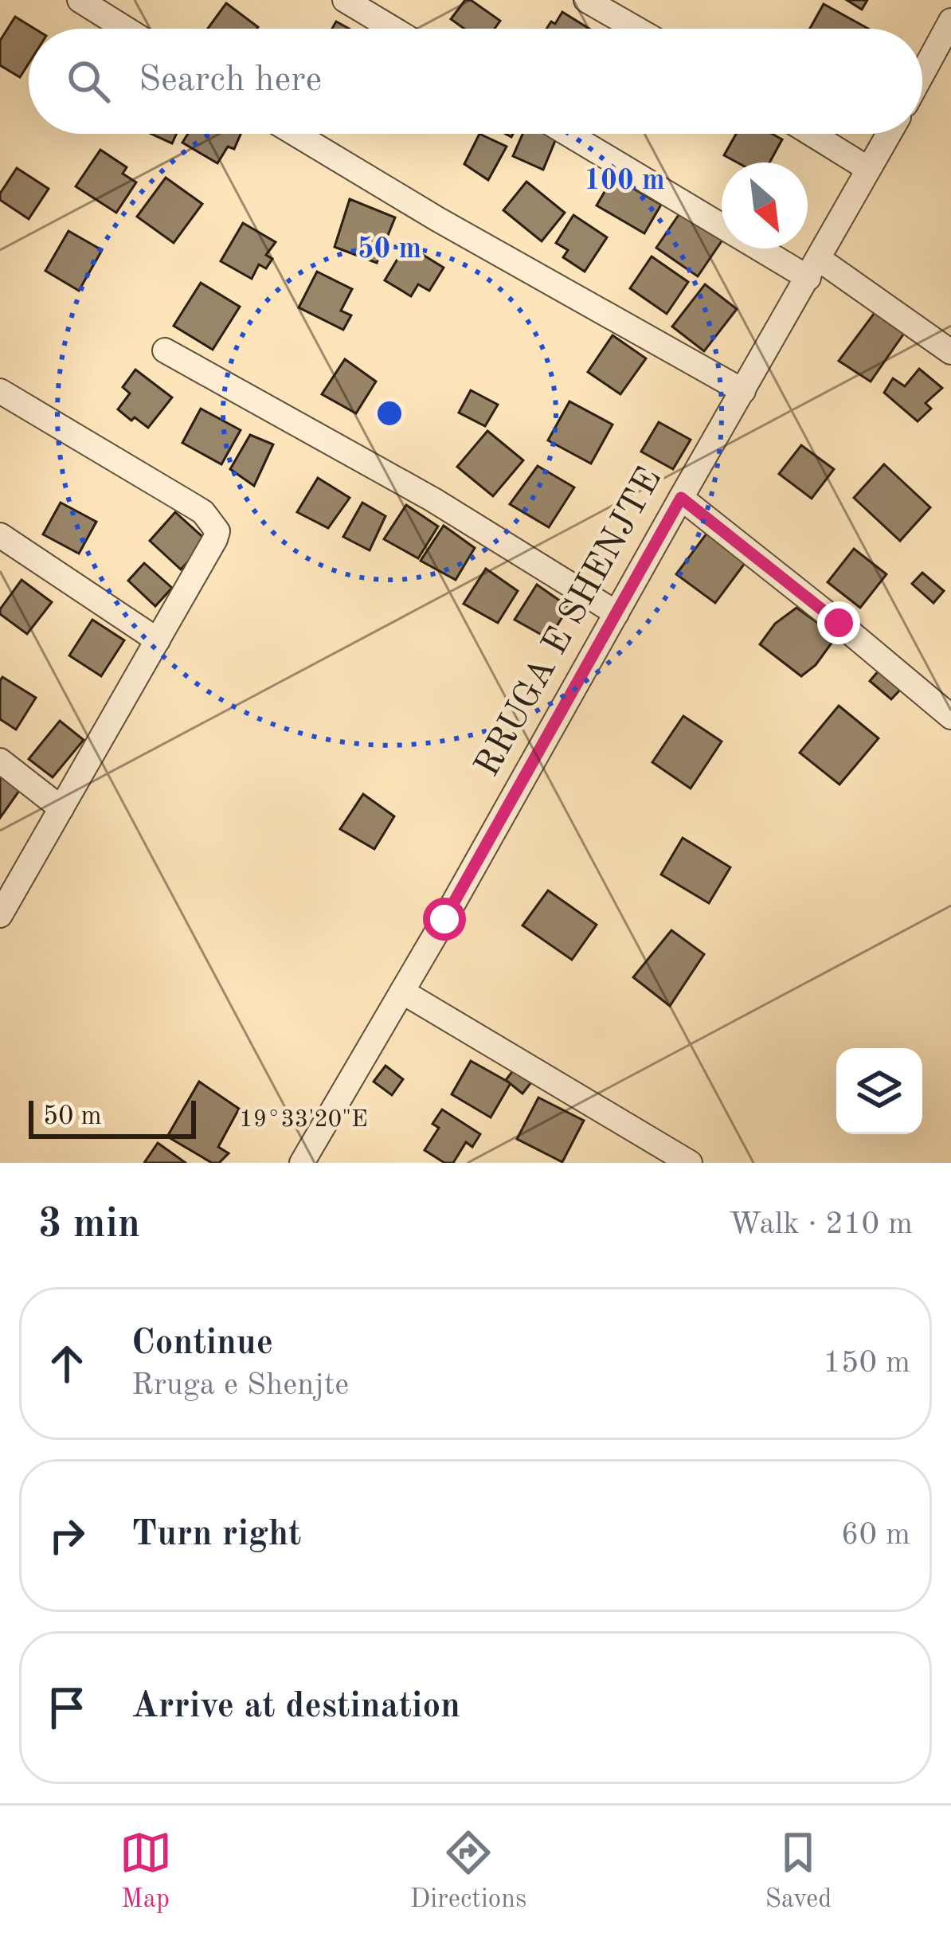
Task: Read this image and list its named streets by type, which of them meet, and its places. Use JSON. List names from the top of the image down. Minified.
{"streets":{"street":["RRUGA E SHENJTE"]},"scale_bar":"50 m","north":"bottom right","page":{"search":"Search here","scale":"50 m","heading":["3 min","Walk · 210 m"],"list":[["Continue","Rruga e Shenjte","150 m"],["Turn right","60 m"],"Arrive at destination"],"nav":["Map","Directions","Saved"]},"coordinates":["19°33'20\"E"],"rings":["100 m","50 m"]}
